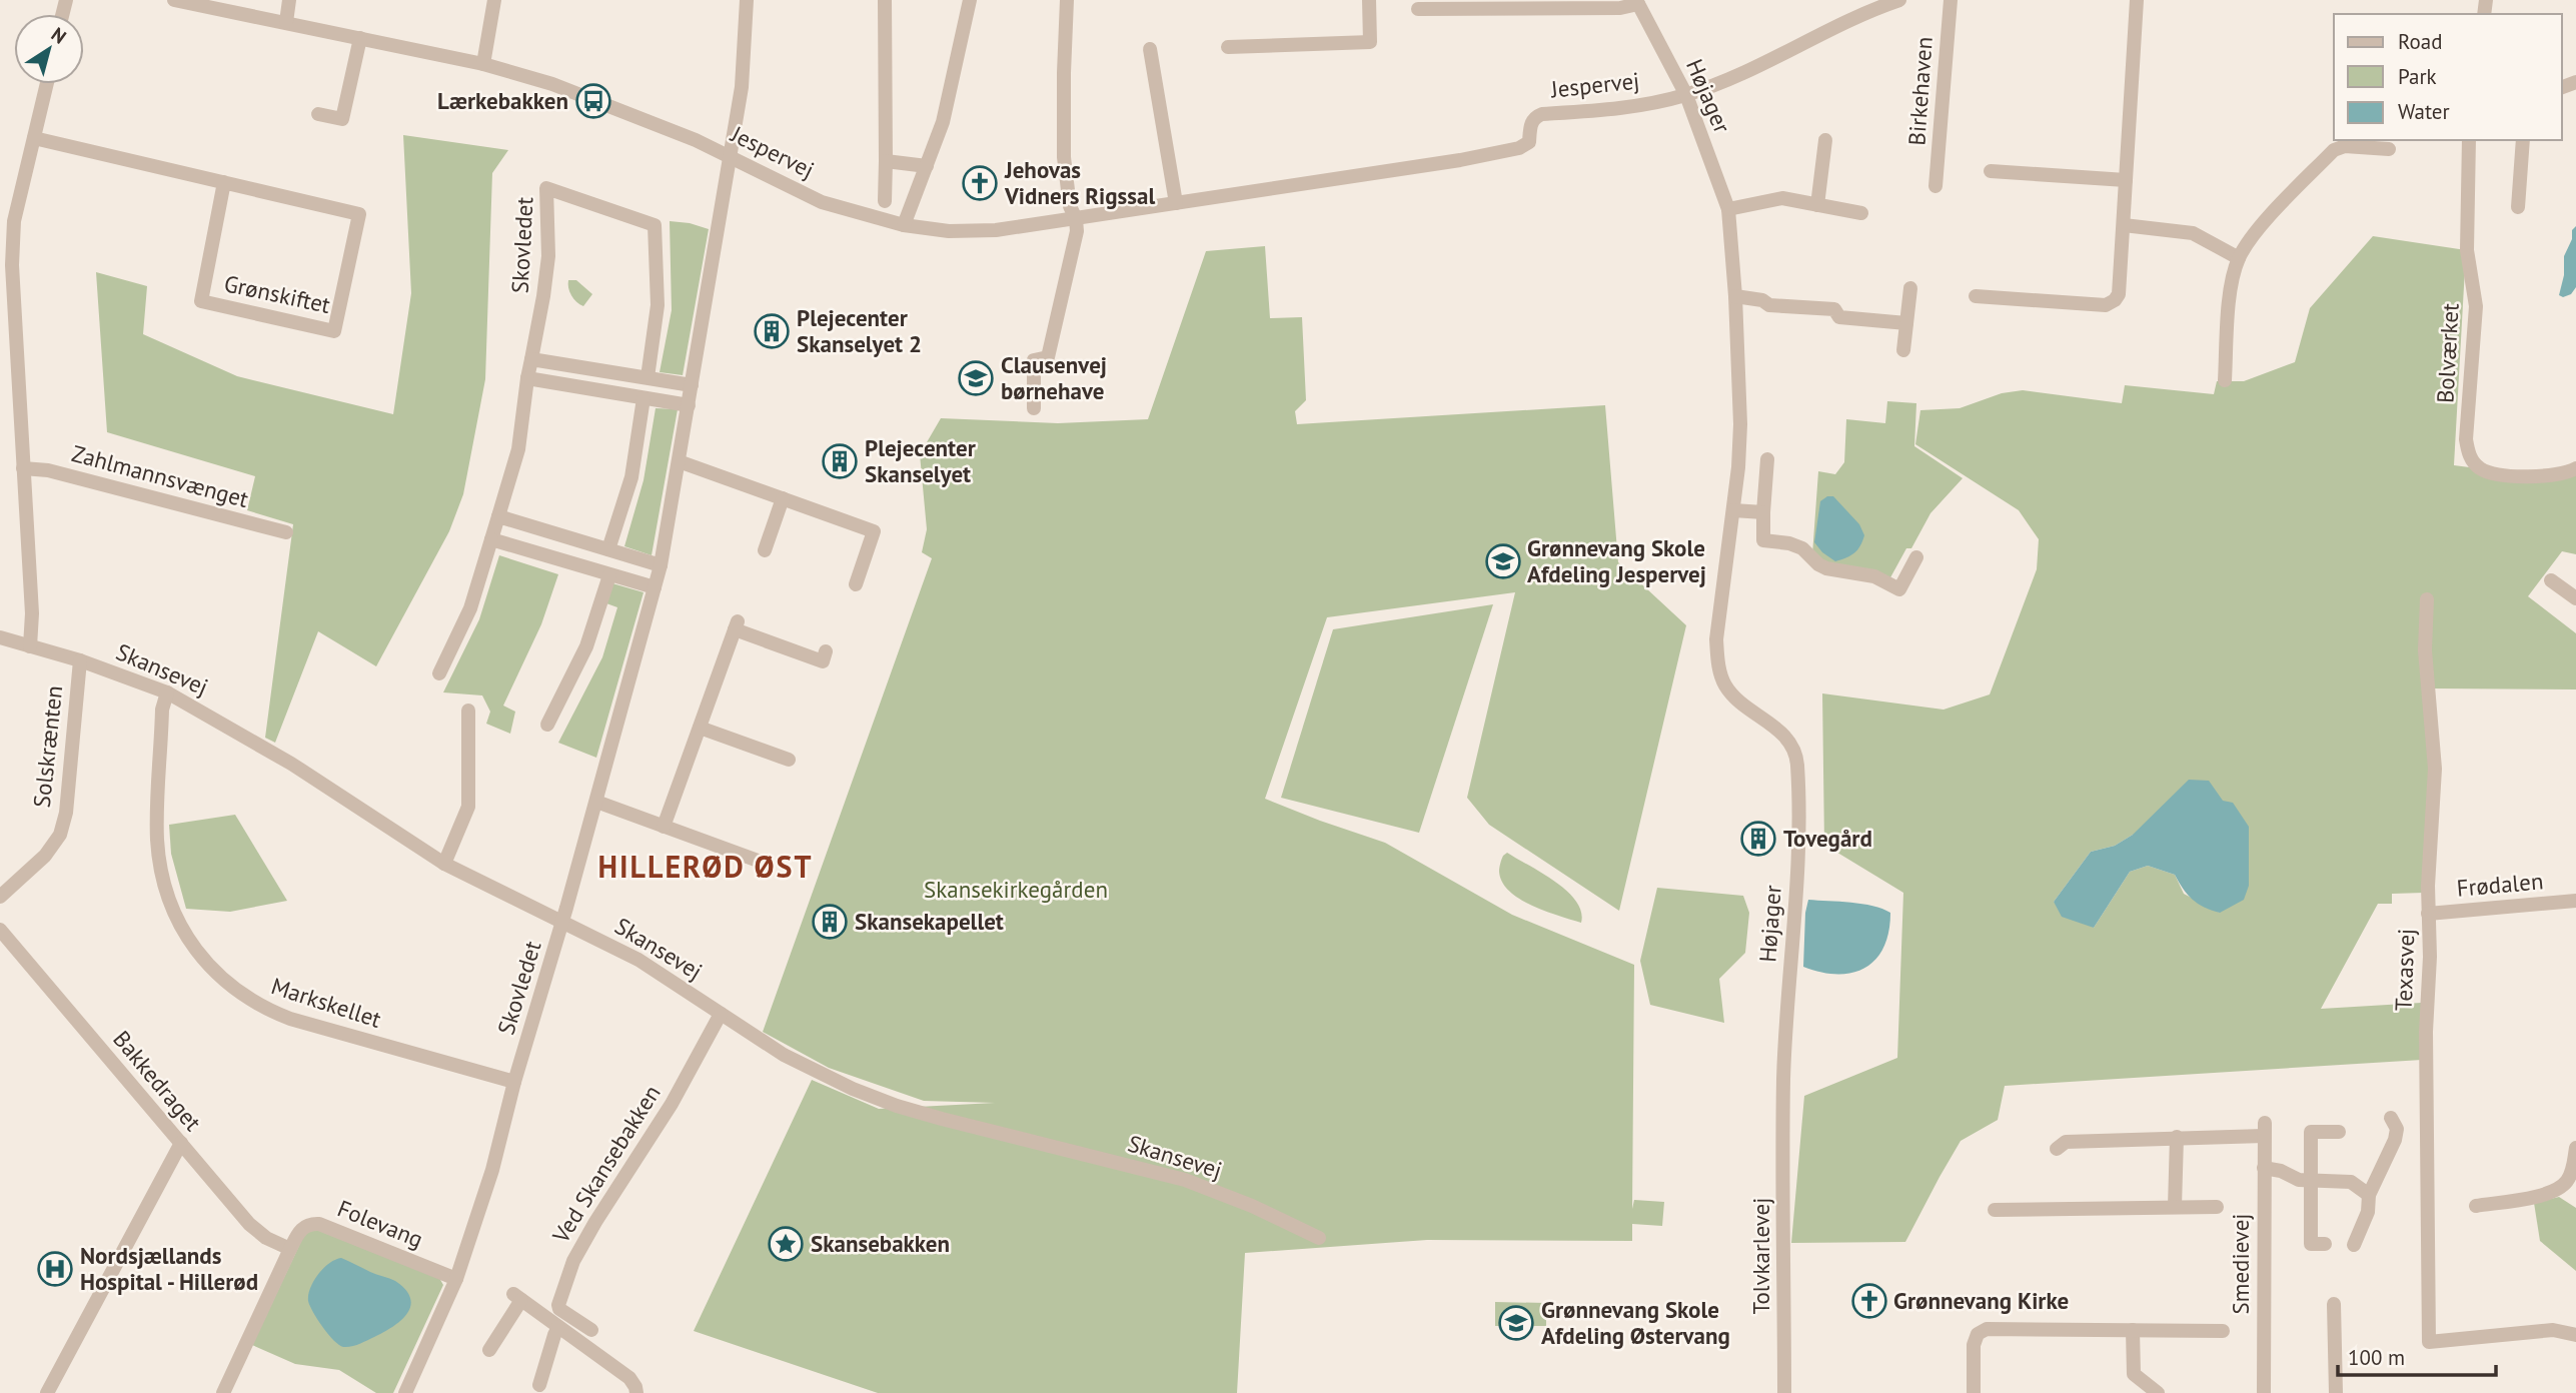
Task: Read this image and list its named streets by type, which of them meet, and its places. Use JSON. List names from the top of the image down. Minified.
{"streets":{"street":["Jespervej","Birkehaven","Højager","Skovledet","Grønskiftet","Bolværket","Zahlmannsvænget","Skansevej","Solskrænten","Frødalen","Texasvej","Markskellet","Bakkedraget","Ved Skansebakken","Folevang","Tolvkarlevej","Smedievej"]},"crossings":[["Jespervej","Højager"],["Jespervej","Skovledet"],["Højager","Tolvkarlevej"],["Skovledet","Skansevej"],["Skovledet","Markskellet"],["Skovledet","Folevang"],["Skansevej","Solskrænten"],["Skansevej","Markskellet"],["Skansevej","Ved Skansebakken"],["Frødalen","Texasvej"],["Bakkedraget","Folevang"]],"districts":["HILLERØD ØST"],"parks":["Skansekirkegården"],"places":{"bus stop":["Lærkebakken"],"church":["Jehovas Vidners Rigssal","Grønnevang Kirke"],"building":["Plejecenter Skanselyet 2","Plejecenter Skanselyet","Tovegård","Skansekapellet"],"school or university":["Clausenvej børnehave","Grønnevang Skole Afdeling Jespervej","Grønnevang Skole Afdeling Østervang"],"place":["Skansebakken"],"hospital":["Nordsjællands Hospital - Hillerød"]},"legend":["Road","Park","Water"],"scale_bar":"100 m","north":"top right"}
